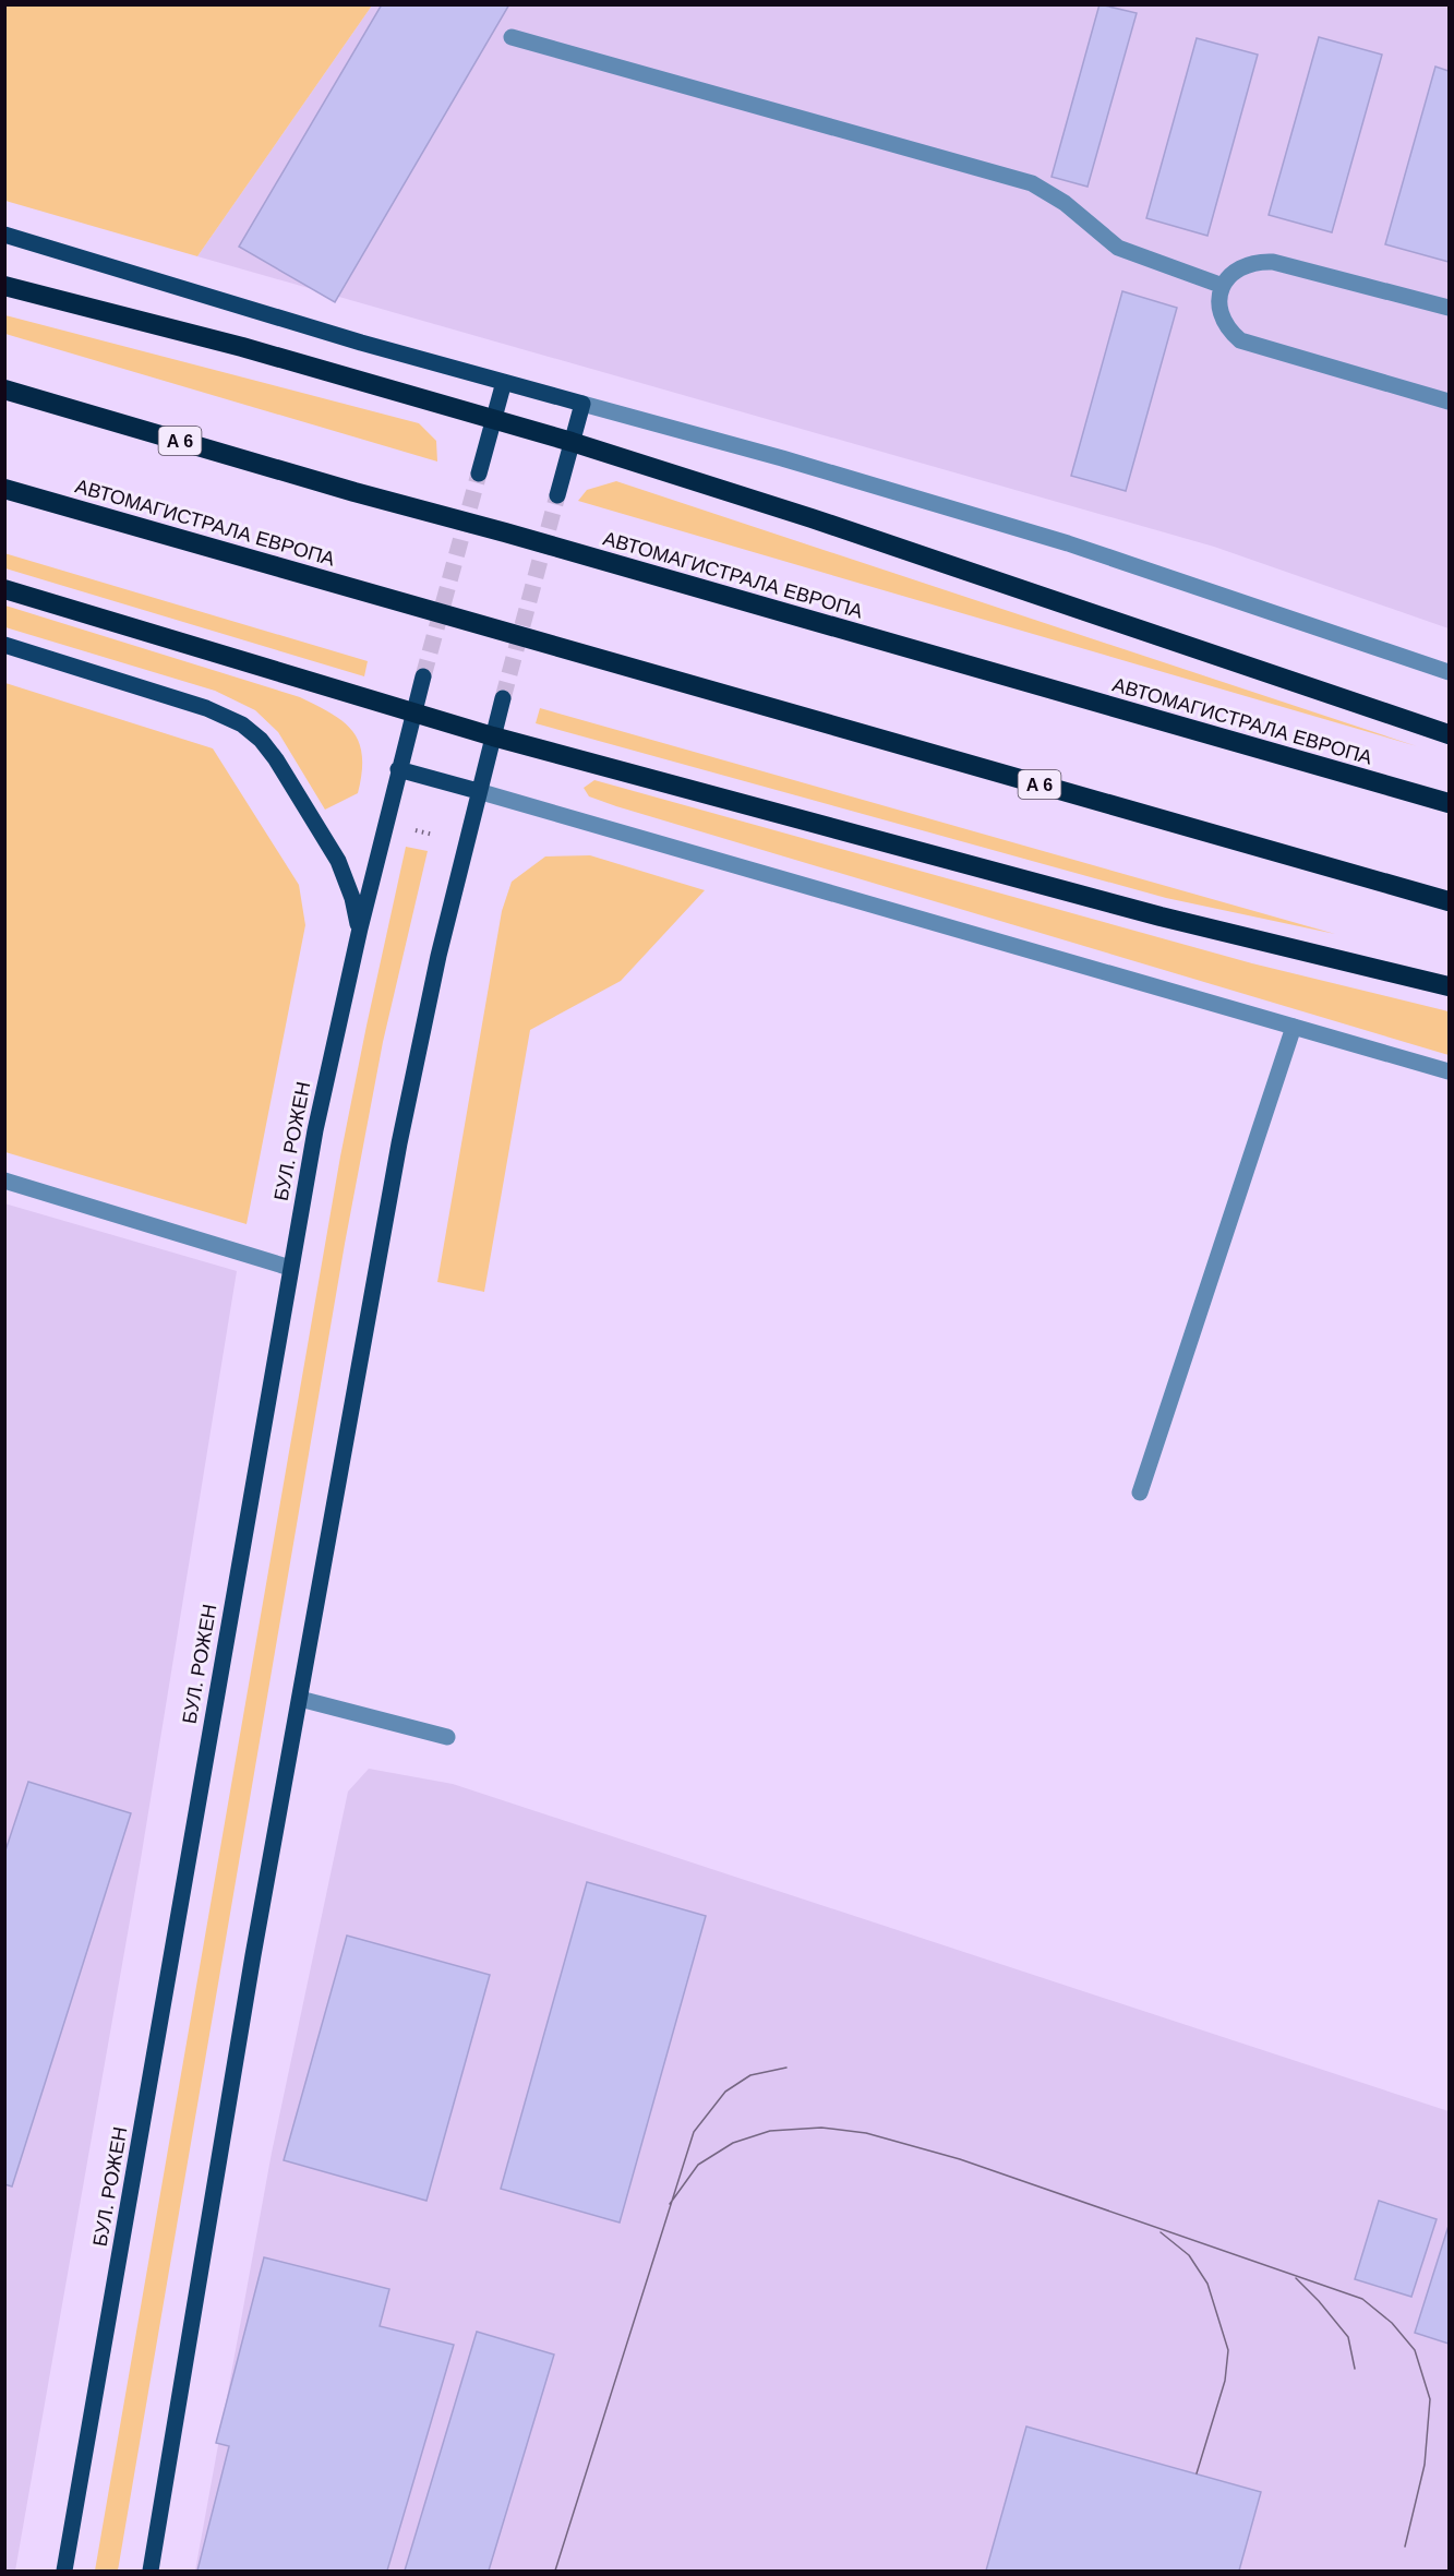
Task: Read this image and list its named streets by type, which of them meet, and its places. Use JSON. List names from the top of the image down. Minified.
{"streets":{"highway":["A 6","АВТОМАГИСТРАЛА ЕВРОПА"],"main road":["БУЛ. РОЖЕН"]}}
